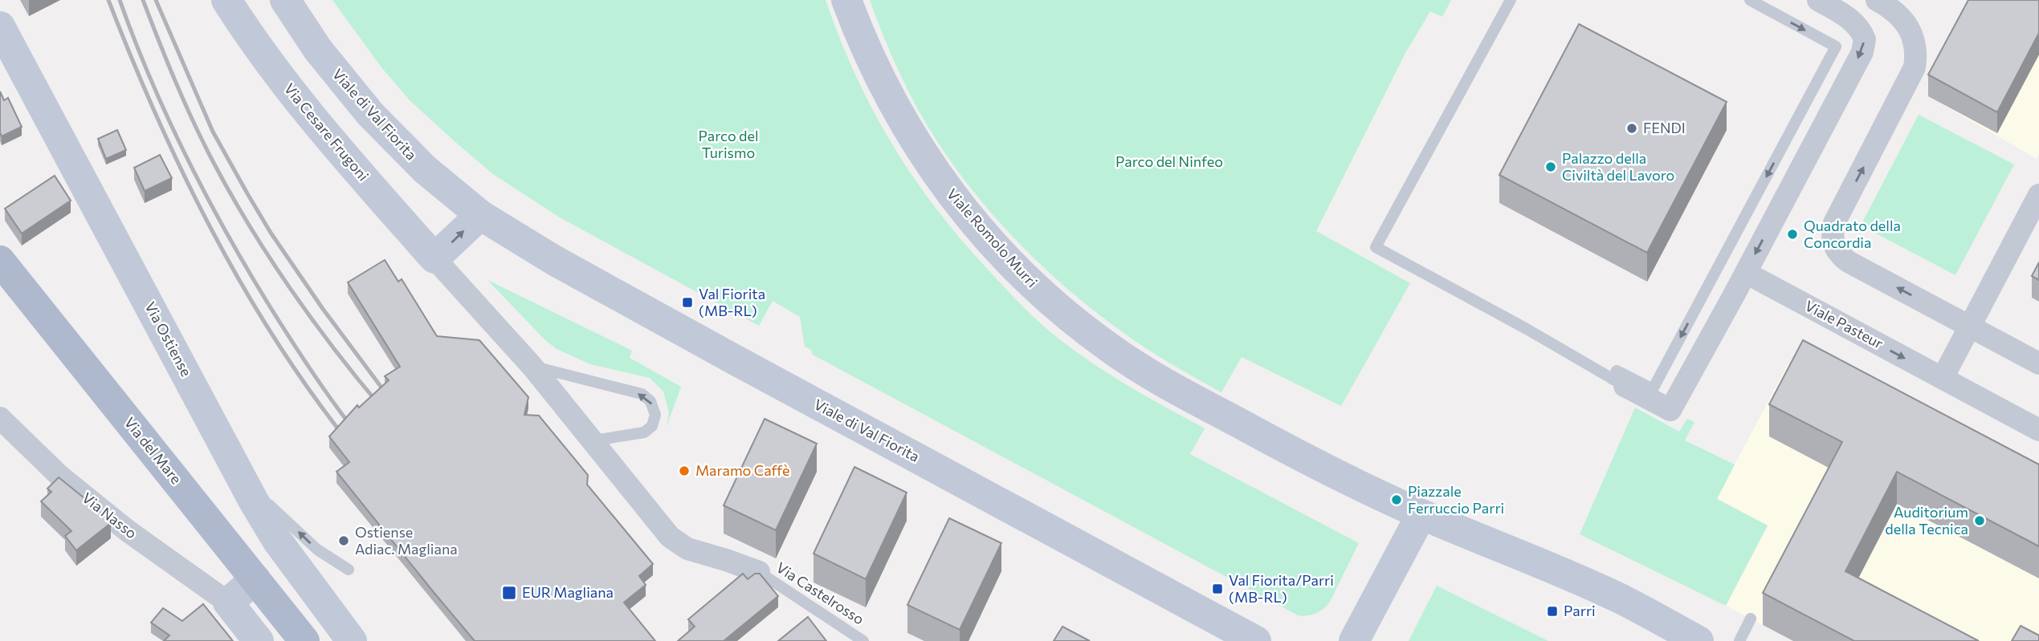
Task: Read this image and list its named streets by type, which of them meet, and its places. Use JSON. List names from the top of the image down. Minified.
{"streets":{"main road":["Viale di Val Fiorita","Via Cesare Frugoni","Viale Romolo Murri","Via Ostiense","Via del Mare"],"street":["Viale Pasteur","Via Nasso"],"lane":["Via Castelrosso"]},"one_way":["Viale Pasteur"],"parks":["Parco del Turismo","Parco del Ninfeo"],"places":{"other":["FENDI","Palazzo della Civiltà del Lavoro","Quadrato della Concordia","Maramo Caffè","Piazzale Ferruccio Parri","Auditorium della Tecnica","Ostiense Adiac. Magliana"],"transit":["Val Fiorita (MB-RL)","Val Fiorita/Parri (MB-RL)","EUR Magliana","Parri"]}}
